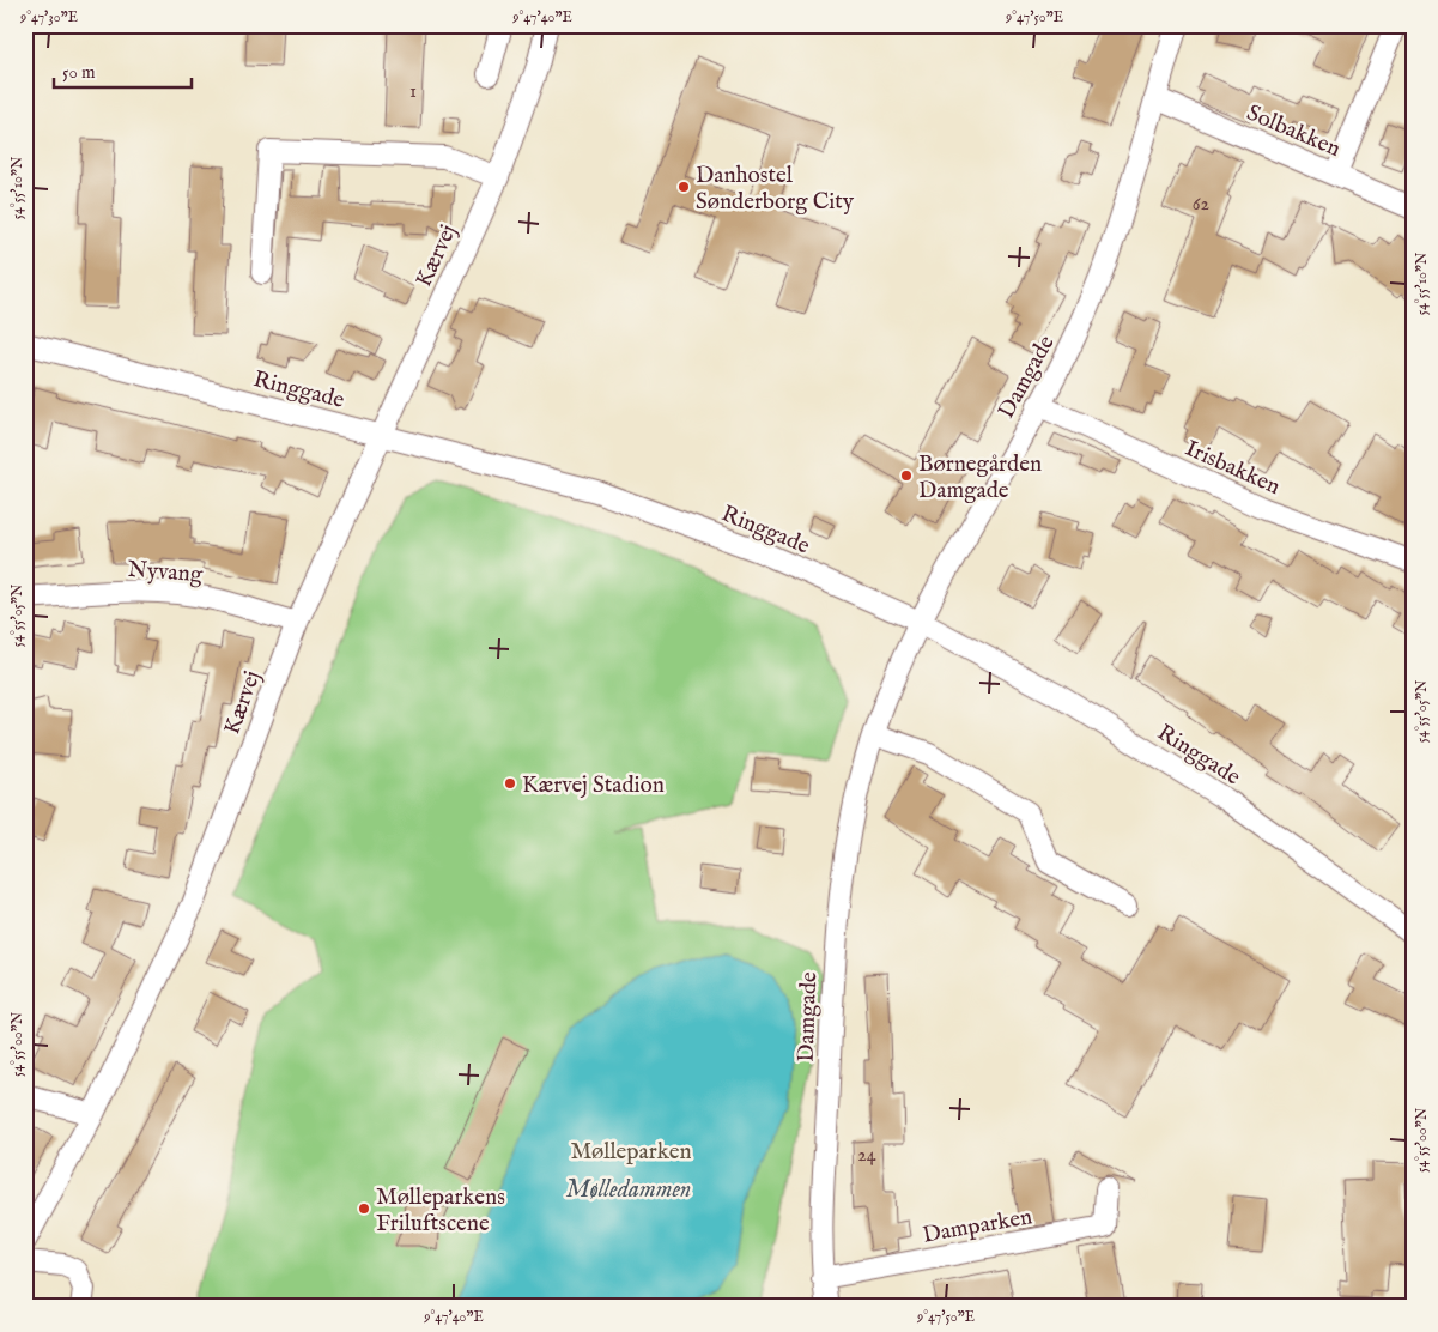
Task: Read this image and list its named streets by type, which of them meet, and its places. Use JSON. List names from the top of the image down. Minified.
{"streets":{"street":["Solbakken","Kærvej","Damgade","Ringgade","Irisbakken","Nyvang","Damparken"]},"crossings":[["Solbakken","Damgade"],["Kærvej","Ringgade"],["Kærvej","Nyvang"],["Damgade","Ringgade"],["Damgade","Irisbakken"],["Damgade","Damparken"]],"water":["Mølledammen"],"parks":["Mølleparken"],"places":["Danhostel Sønderborg City","Børnegården Damgade","Kærvej Stadion","Mølleparkens Friluftscene"],"house_numbers":["1","62","24"],"scale_bar":"50 m","coordinates":["9°47'30\"E","9°47'40\"E","9°47'50\"E","54°55'10\"N","54°55'05\"N","54°55'00\"N"]}
